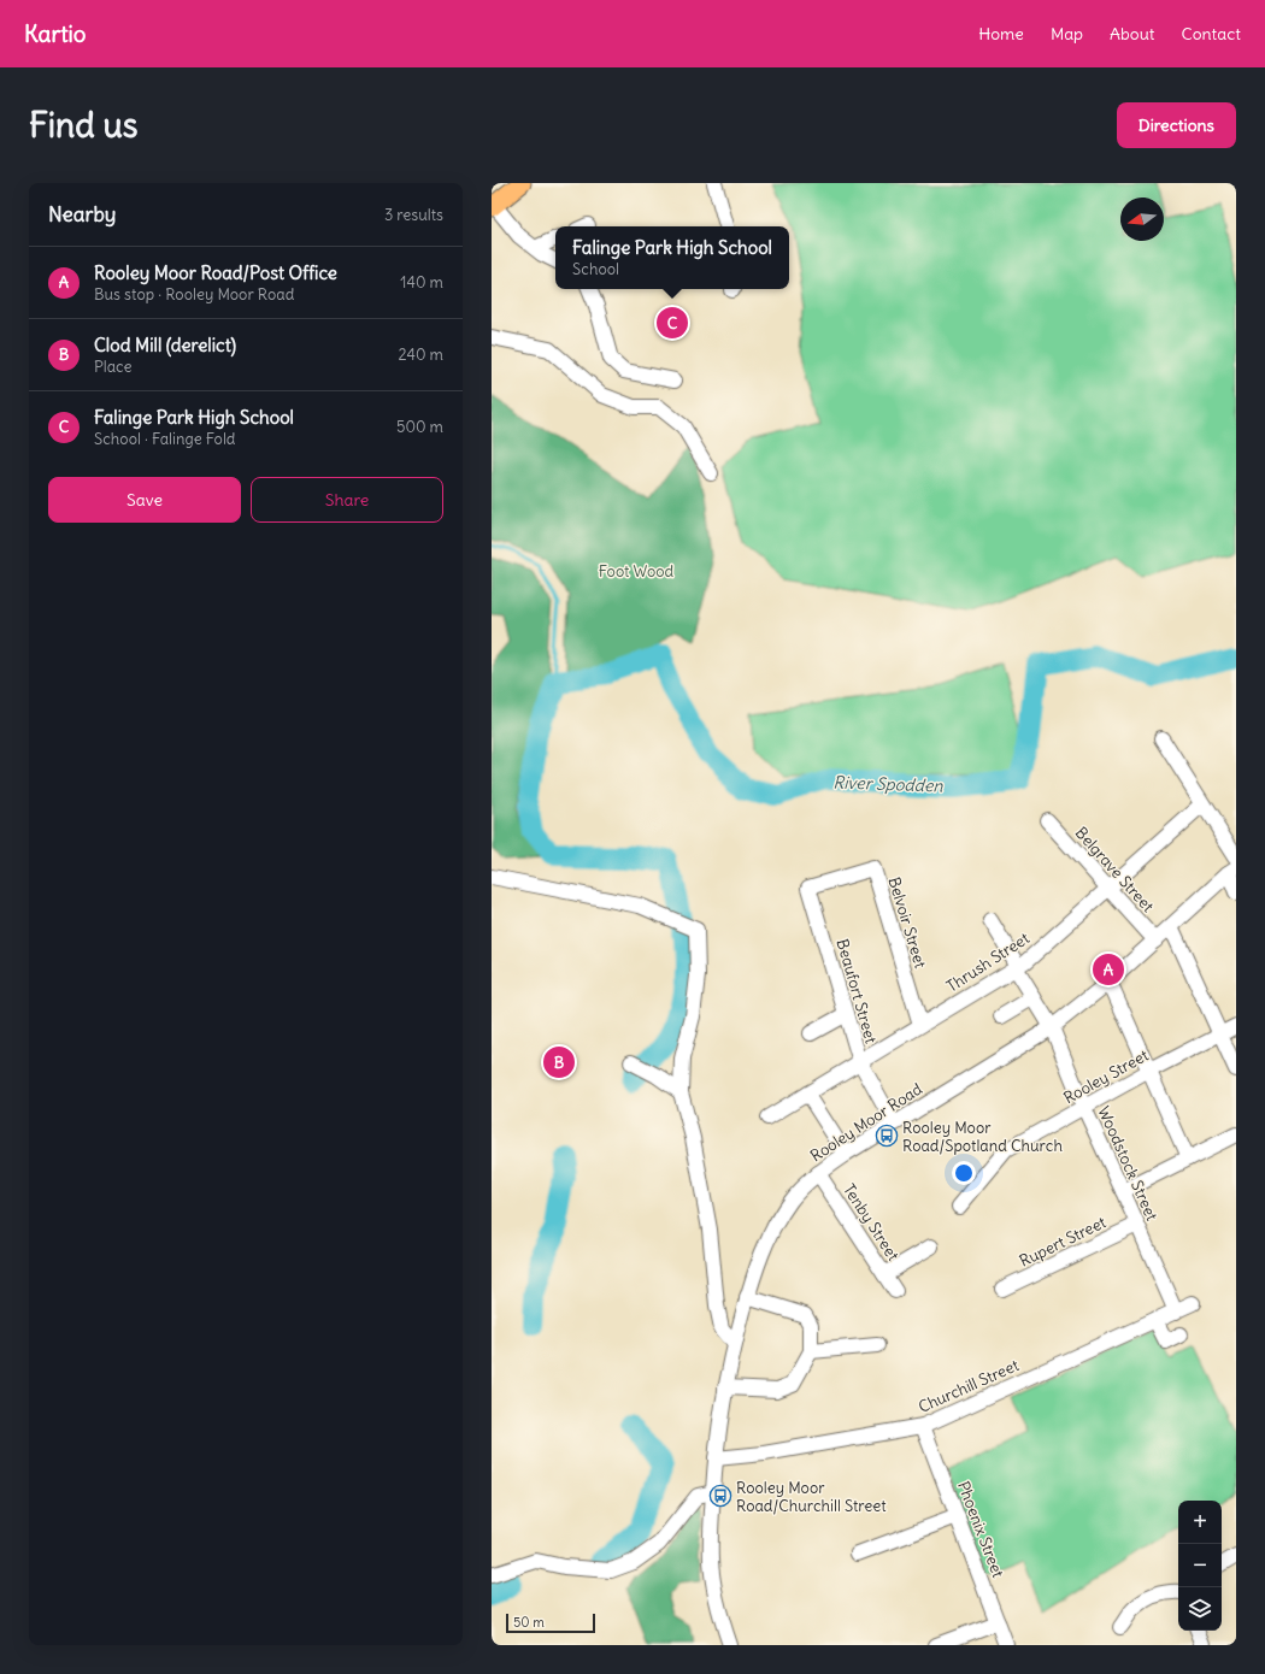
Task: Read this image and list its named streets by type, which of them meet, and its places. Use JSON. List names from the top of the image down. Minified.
{"streets":{"street":["Belgrave Street","Belvoir Street","Thrush Street","Beaufort Street","Rooley Street","Rooley Moor Road","Woodstock Street","Tenby Street","Rupert Street","Churchill Street","Phoenix Street"]},"crossings":[["Belgrave Street","Thrush Street"],["Belgrave Street","Rooley Moor Road"],["Belvoir Street","Thrush Street"],["Belvoir Street","Beaufort Street"],["Thrush Street","Beaufort Street"],["Thrush Street","Woodstock Street"],["Beaufort Street","Rooley Moor Road"],["Rooley Street","Woodstock Street"],["Rooley Moor Road","Woodstock Street"],["Rooley Moor Road","Tenby Street"],["Rooley Moor Road","Churchill Street"],["Woodstock Street","Rupert Street"],["Woodstock Street","Churchill Street"],["Churchill Street","Phoenix Street"]],"water":["River Spodden"],"parks":["Foot Wood"],"places":{"bus stop":["Rooley Moor Road/Spotland Church","Rooley Moor Road/Churchill Street"]},"scale_bar":"50 m","north":"left","page":{"header":"Kartio","nav":["Home","Map","About","Contact"],"buttons":["Directions",["Save","Share"]],"title":"Find us","heading":["Nearby","3 results"],"popup":["Falinge Park High School","School"],"list":[{"mark":"A","name":"Rooley Moor Road/Post Office","note":"Bus stop · Rooley Moor Road","value":"140 m"},{"mark":"B","name":"Clod Mill (derelict)","note":"Place","value":"240 m"},{"mark":"C","name":"Falinge Park High School","note":"School · Falinge Fold","value":"500 m"}],"pins":["C","A","B"],"map_buttons":["+","−"],"scale":"50 m"}}
